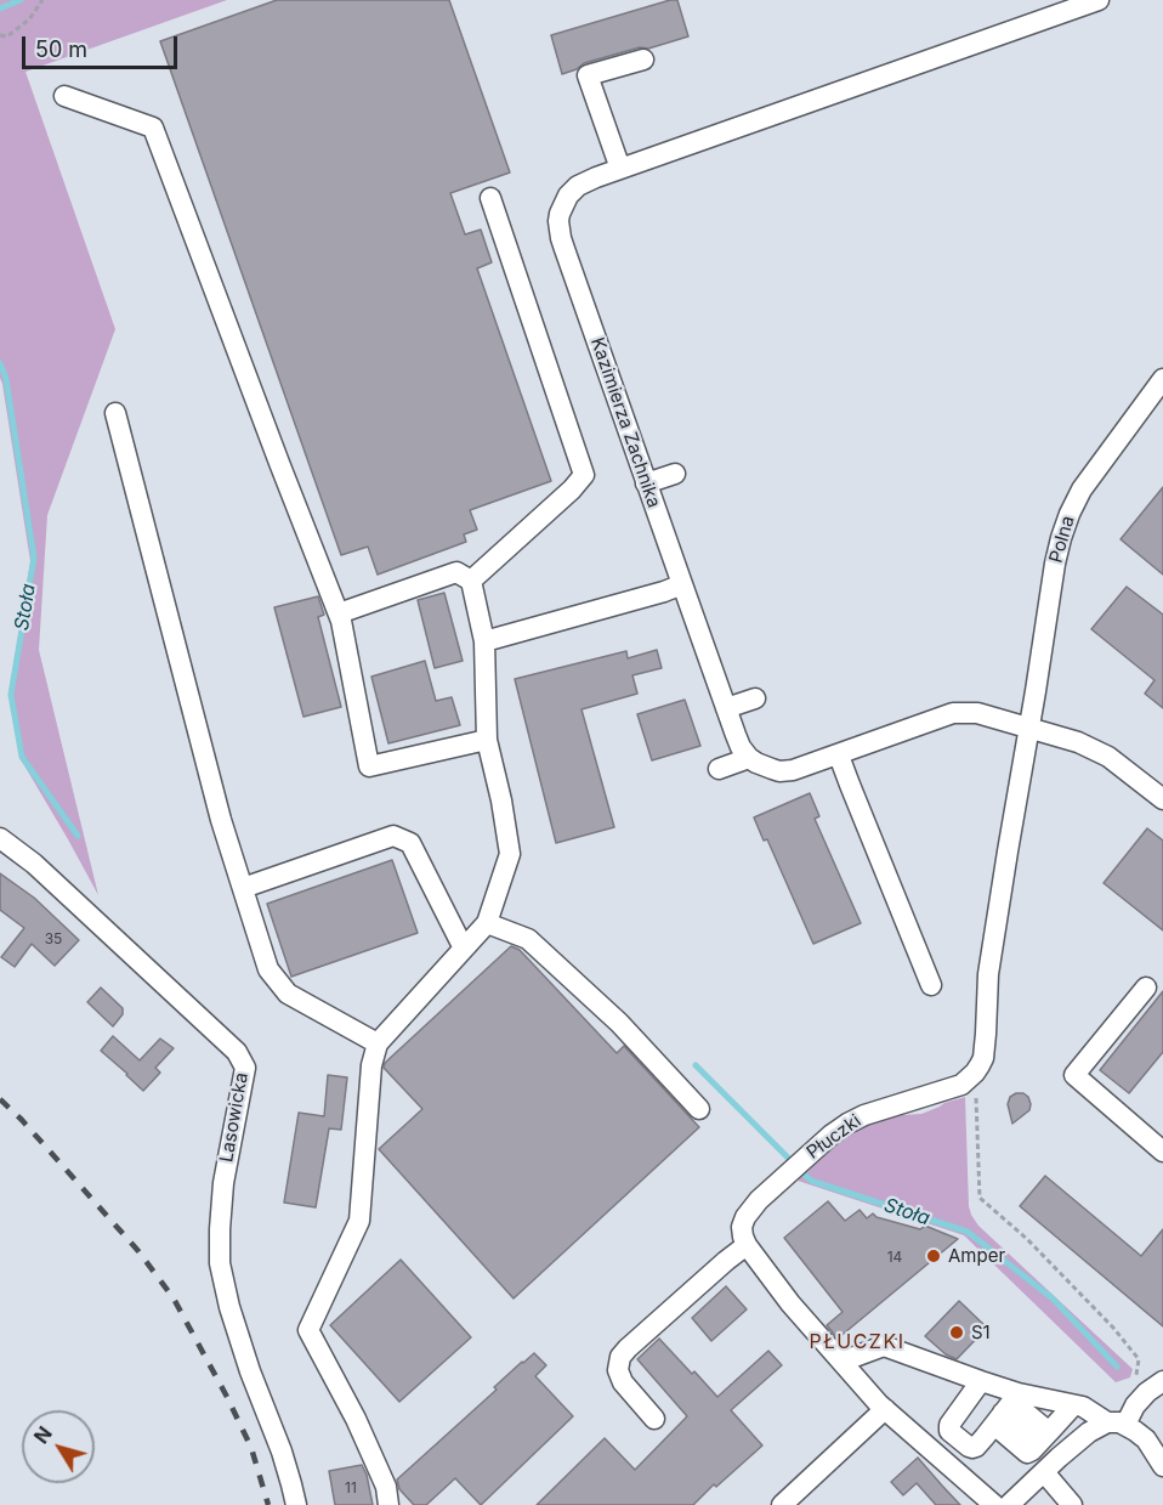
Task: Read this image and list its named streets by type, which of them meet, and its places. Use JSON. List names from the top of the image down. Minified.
{"streets":{"street":["Kazimierza Zachnika","Polna","Lasowicka","Płuczki"]},"districts":["PŁUCZKI"],"water":["Stoła"],"places":["Amper","S1"],"house_numbers":["35","14","11"],"scale_bar":"50 m","north":"top left"}
